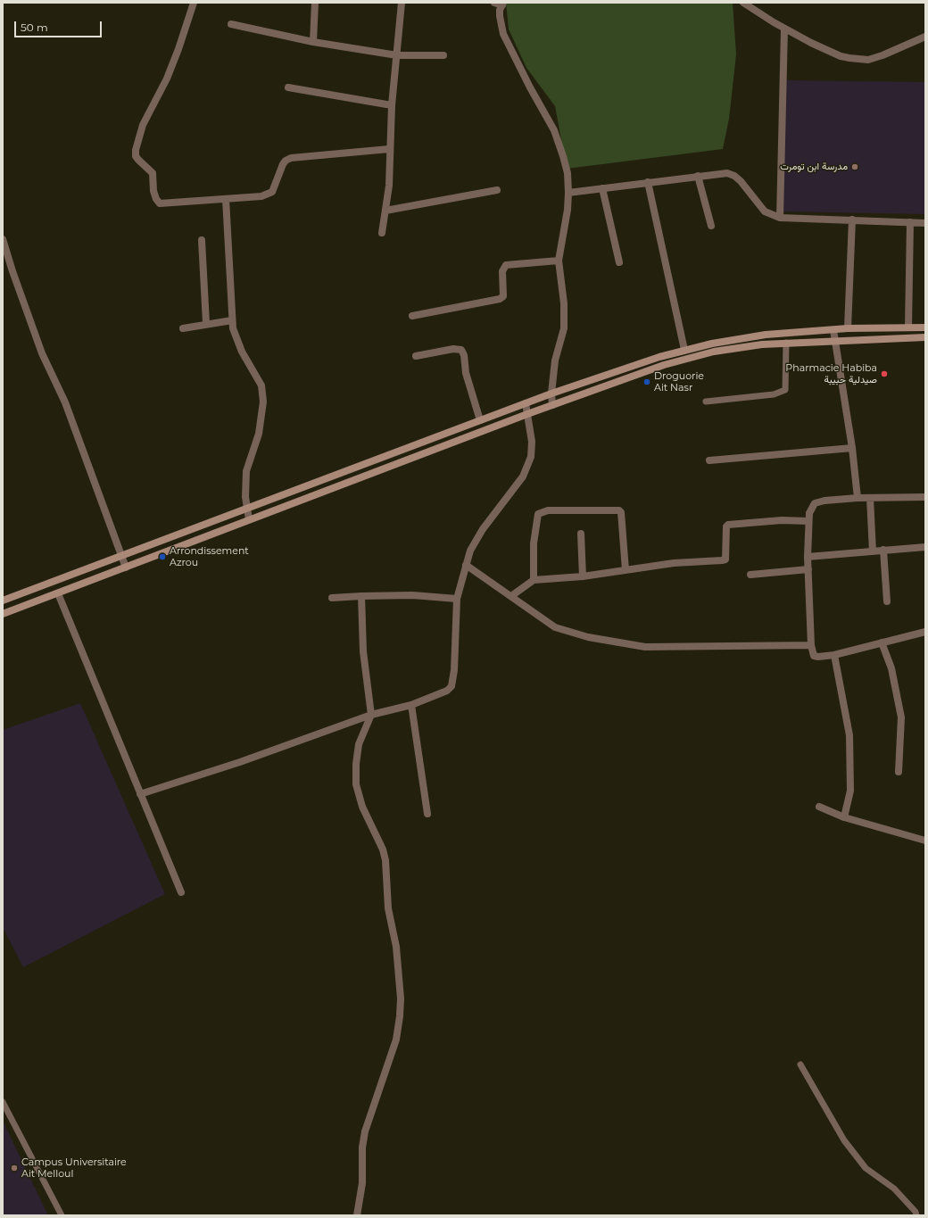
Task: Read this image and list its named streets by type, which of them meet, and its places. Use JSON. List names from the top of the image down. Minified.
{"places":["مدرسة ابن تومرت","Pharmacie Habiba صيدلية حبيبة","Droguorie Ait Nasr","Arrondissement Azrou","Campus Universitaire Ait Melloul"],"scale_bar":"50 m"}
